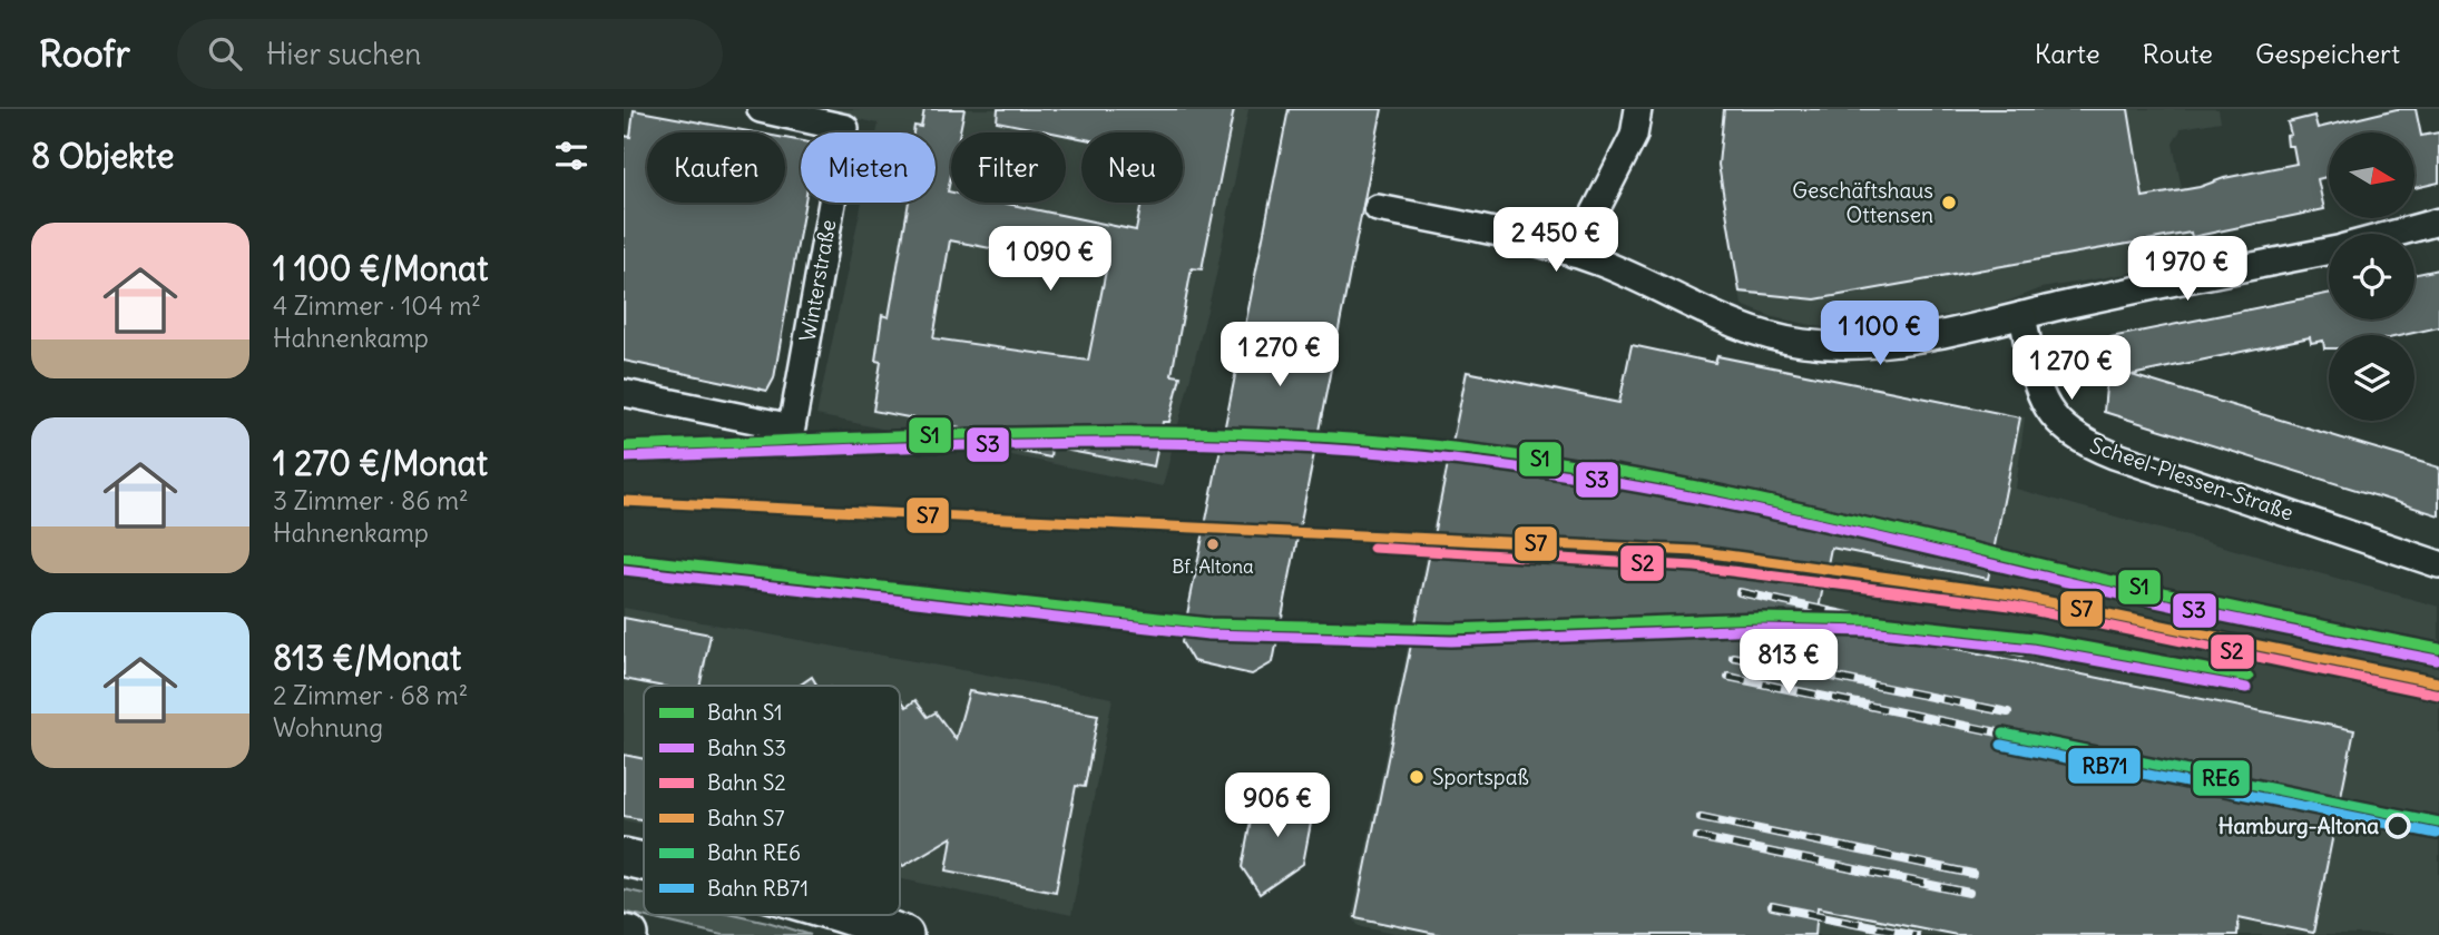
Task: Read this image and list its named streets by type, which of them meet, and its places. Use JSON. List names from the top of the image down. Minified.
{"streets":{"street":["Winterstraße","Scheel-Plessen-Straße"]},"places":["Geschäftshaus Ottensen","Bf. Altona","Sportspaß","Hamburg-Altona"],"lines":["rail line S1","rail line S3","rail line S7","rail line S2","rail line RE6","rail line RB71"],"legend":["Bahn S1","Bahn S3","Bahn S2","Bahn S7","Bahn RE6","Bahn RB71"],"north":"right","page":{"header":"Roofr","search":"Hier suchen","nav":["Karte","Route","Gespeichert"],"heading":"8 Objekte","chip":["Kaufen","Mieten","Filter","Neu"],"list":[{"name":"1 100 €/Monat","note":"4 Zimmer · 104 m² · Hahnenkamp"},{"name":"1 270 €/Monat","note":"3 Zimmer · 86 m² · Hahnenkamp"},{"name":"813 €/Monat","note":"2 Zimmer · 68 m² · Wohnung"}],"price":["2 450 €","1 090 €","1 970 €","1 100 €","1 270 €","1 270 €","813 €","906 €"]}}
